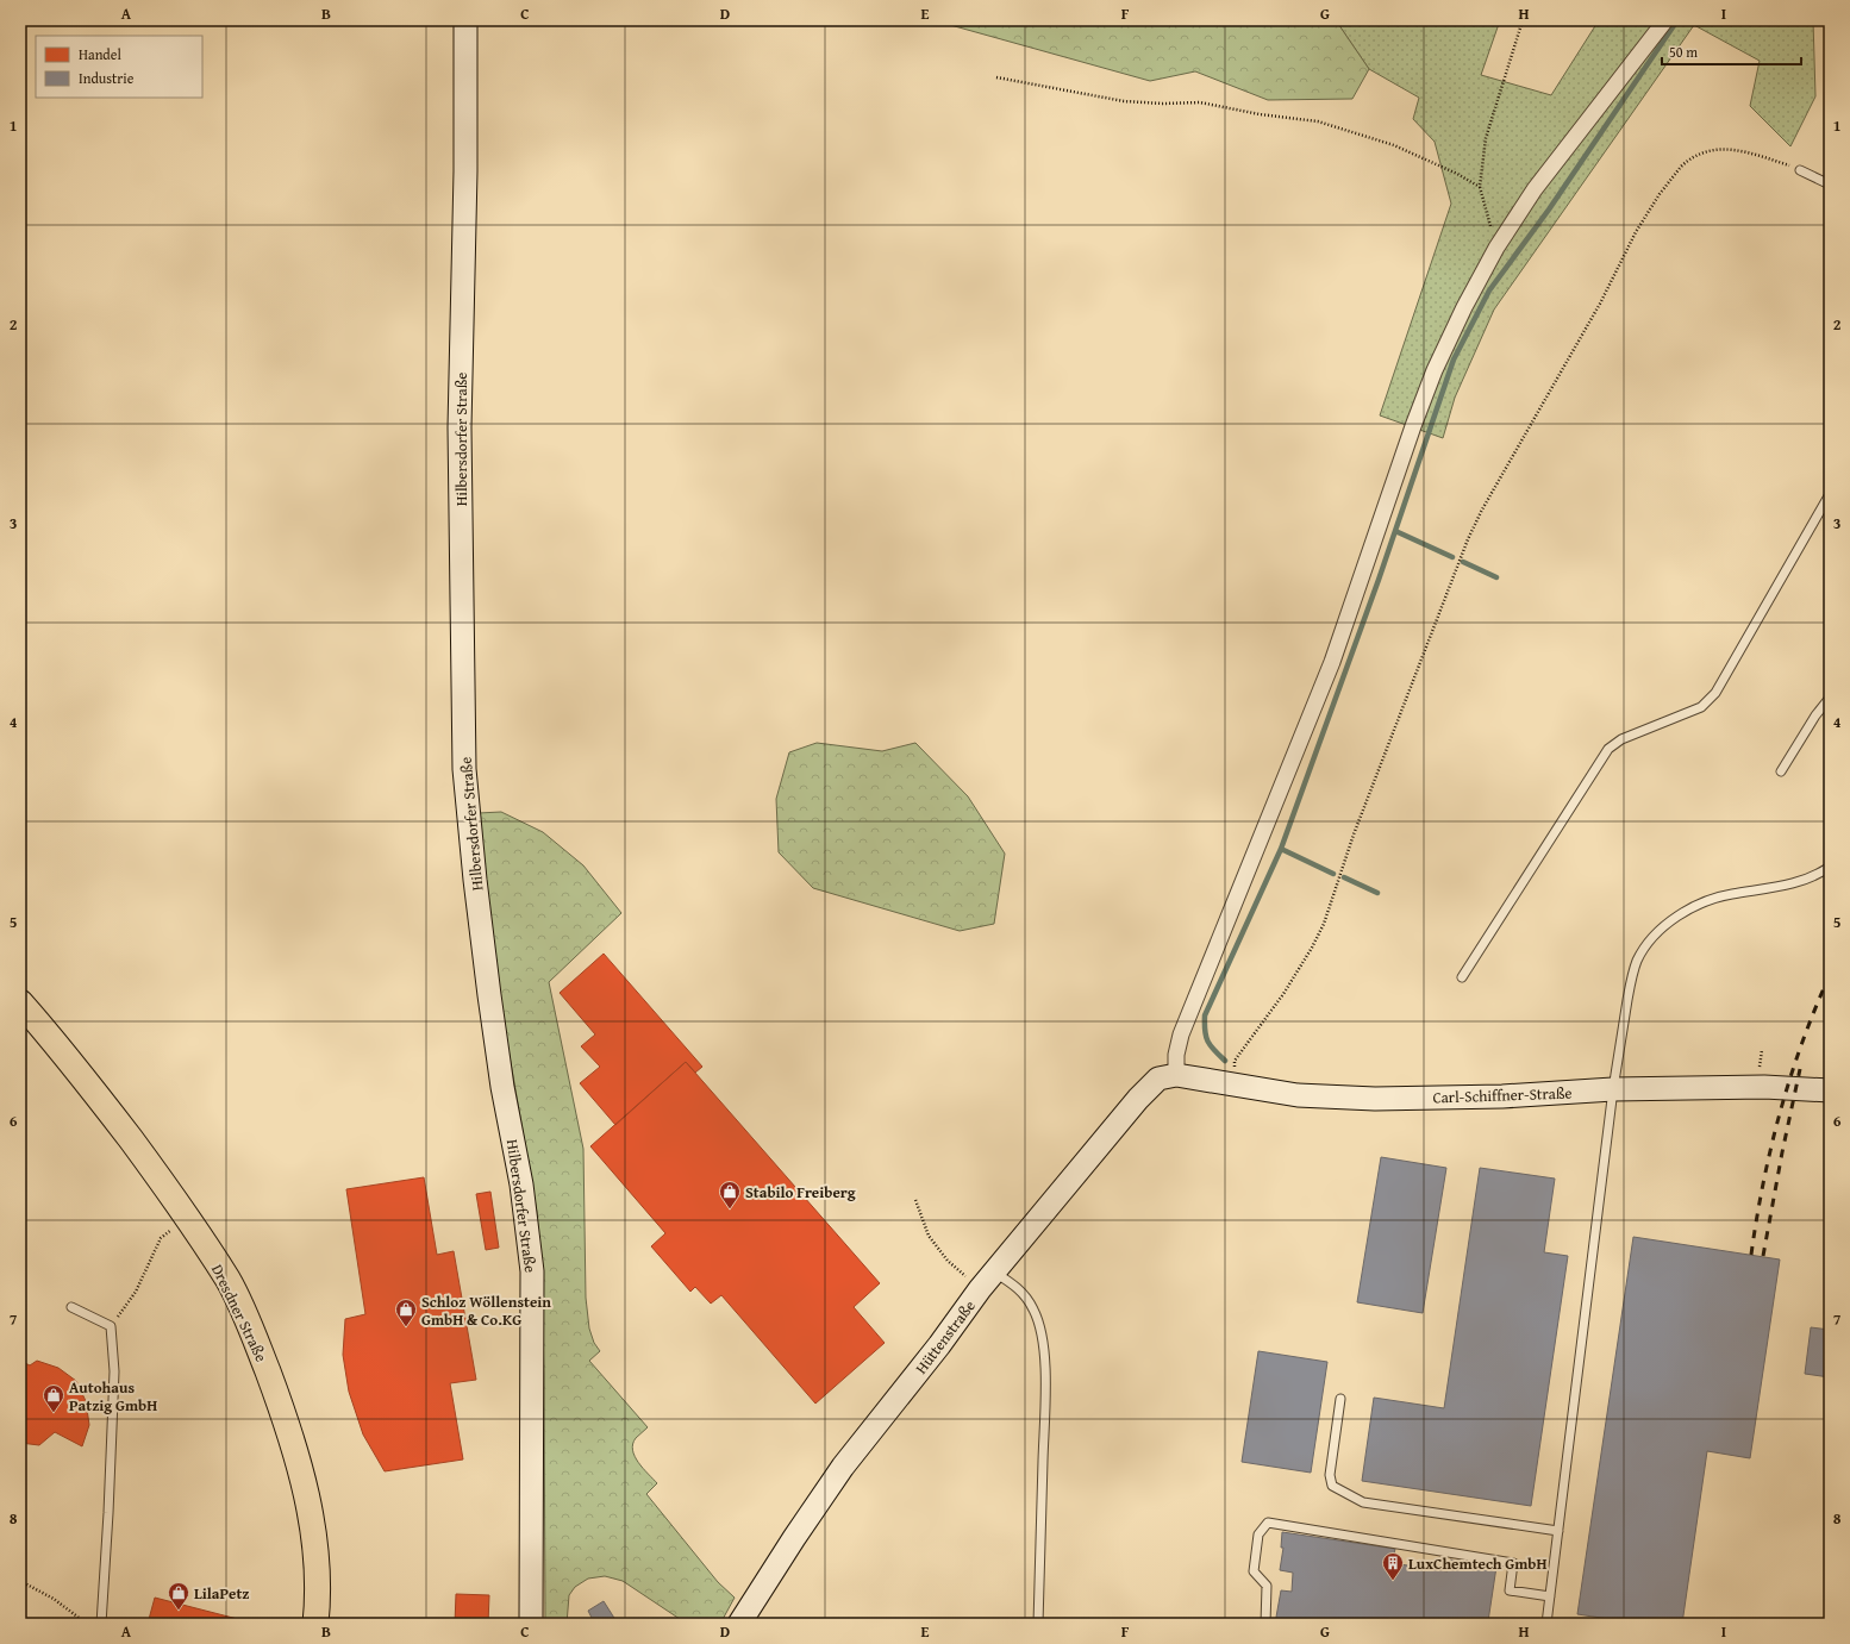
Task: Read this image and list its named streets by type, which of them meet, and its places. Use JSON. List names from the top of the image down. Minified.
{"streets":{"main road":["Hilbersdorfer Straße","Carl-Schiffner-Straße","Dresdner Straße","Hüttenstraße"]},"crossings":[["Carl-Schiffner-Straße","Hüttenstraße"]],"places":{"shop":["Stabilo Freiberg","Schloz Wöllenstein GmbH & Co.KG","Autohaus Patzig GmbH","LilaPetz"],"building":["LuxChemtech GmbH"]},"legend":["Handel","Industrie"],"scale_bar":"50 m","grid":{"columns":["A","B","C","D","E","F","G","H","I"],"rows":["1","2","3","4","5","6","7","8"]}}
